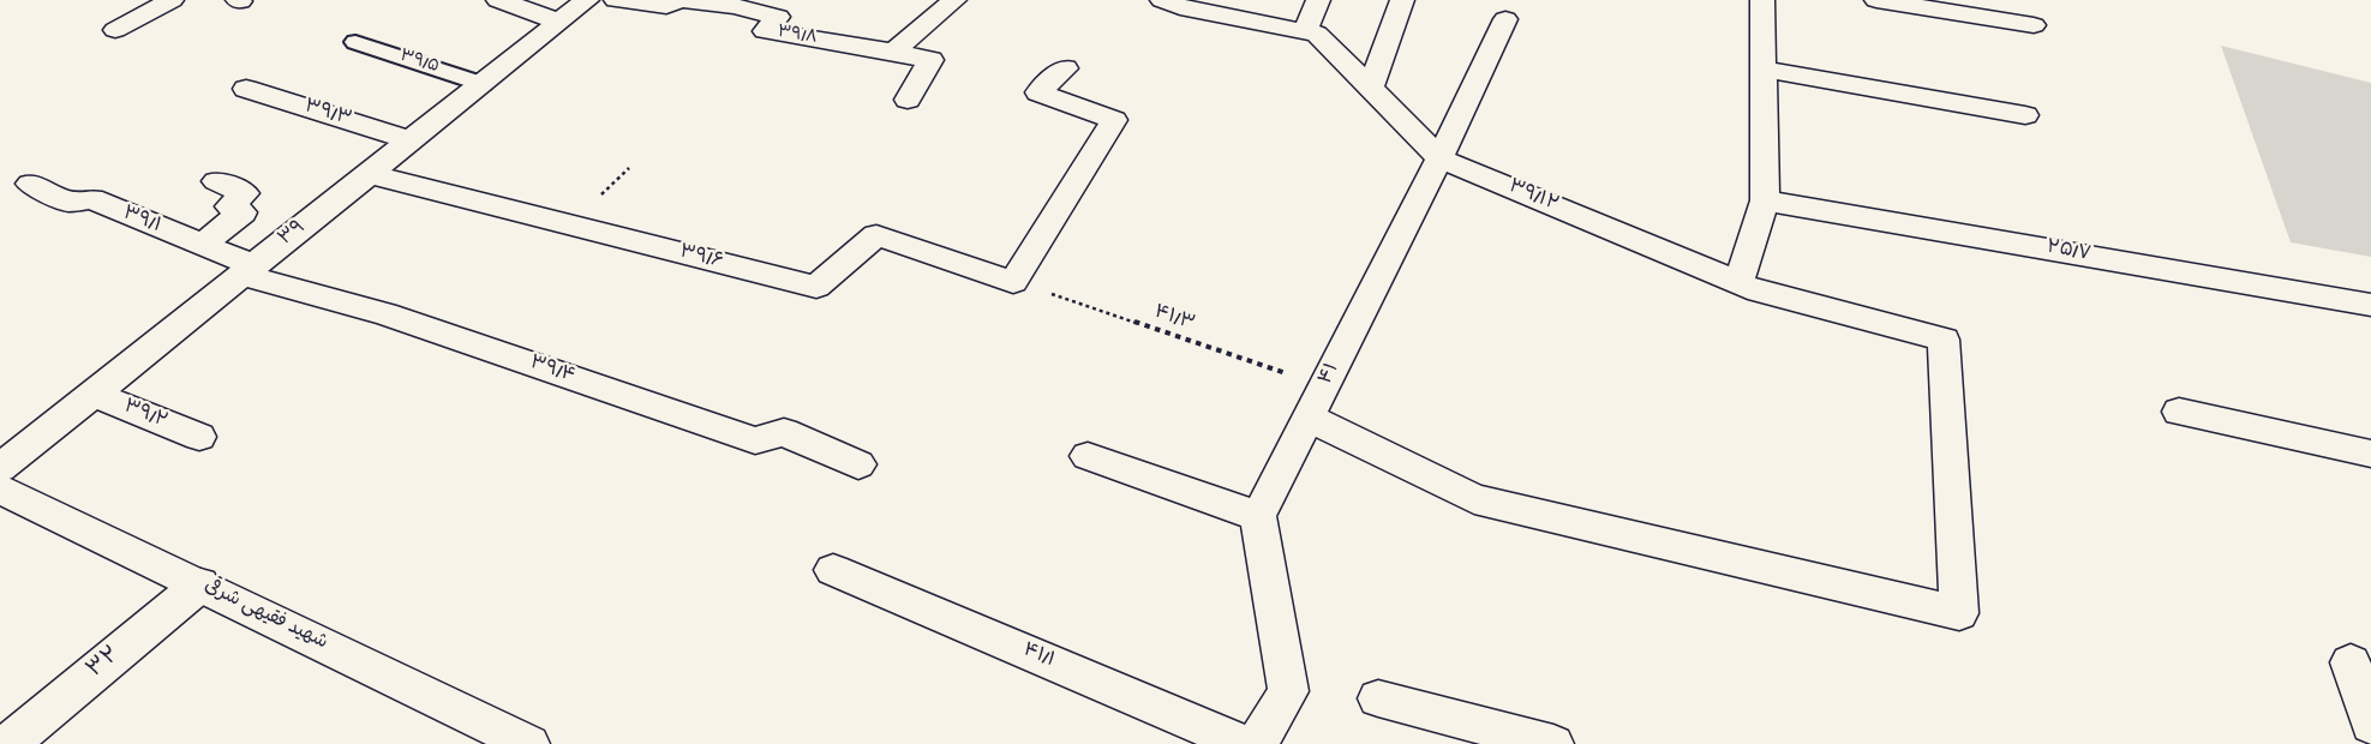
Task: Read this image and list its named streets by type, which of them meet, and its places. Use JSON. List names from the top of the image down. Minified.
{"streets":{"street":["۳۹/۸","۳۹/۳","۳۹/۱۲","۳۹/۱","۳۹","۲۵/۷","۳۹/۶","۳۹/۴","۴۱","۳۹/۲","شهید فقیهی شرقی","۴۱/۱","۳۲"],"lane":["۳۹/۵"],"path":["۴۱/۳"]},"crossings":[["۳۹/۵","۳۹"],["۳۹/۳","۳۹"],["۳۹/۱۲","۴۱"],["۳۹/۱","۳۹"],["۳۹/۱","۳۹/۴"],["۳۹","۳۹/۶"],["۳۹","۳۹/۴"],["۳۹","۳۹/۲"],["۳۹/۶","۴۱/۳"],["۴۱/۳","۴۱"],["شهید فقیهی شرقی","۳۲"]]}
